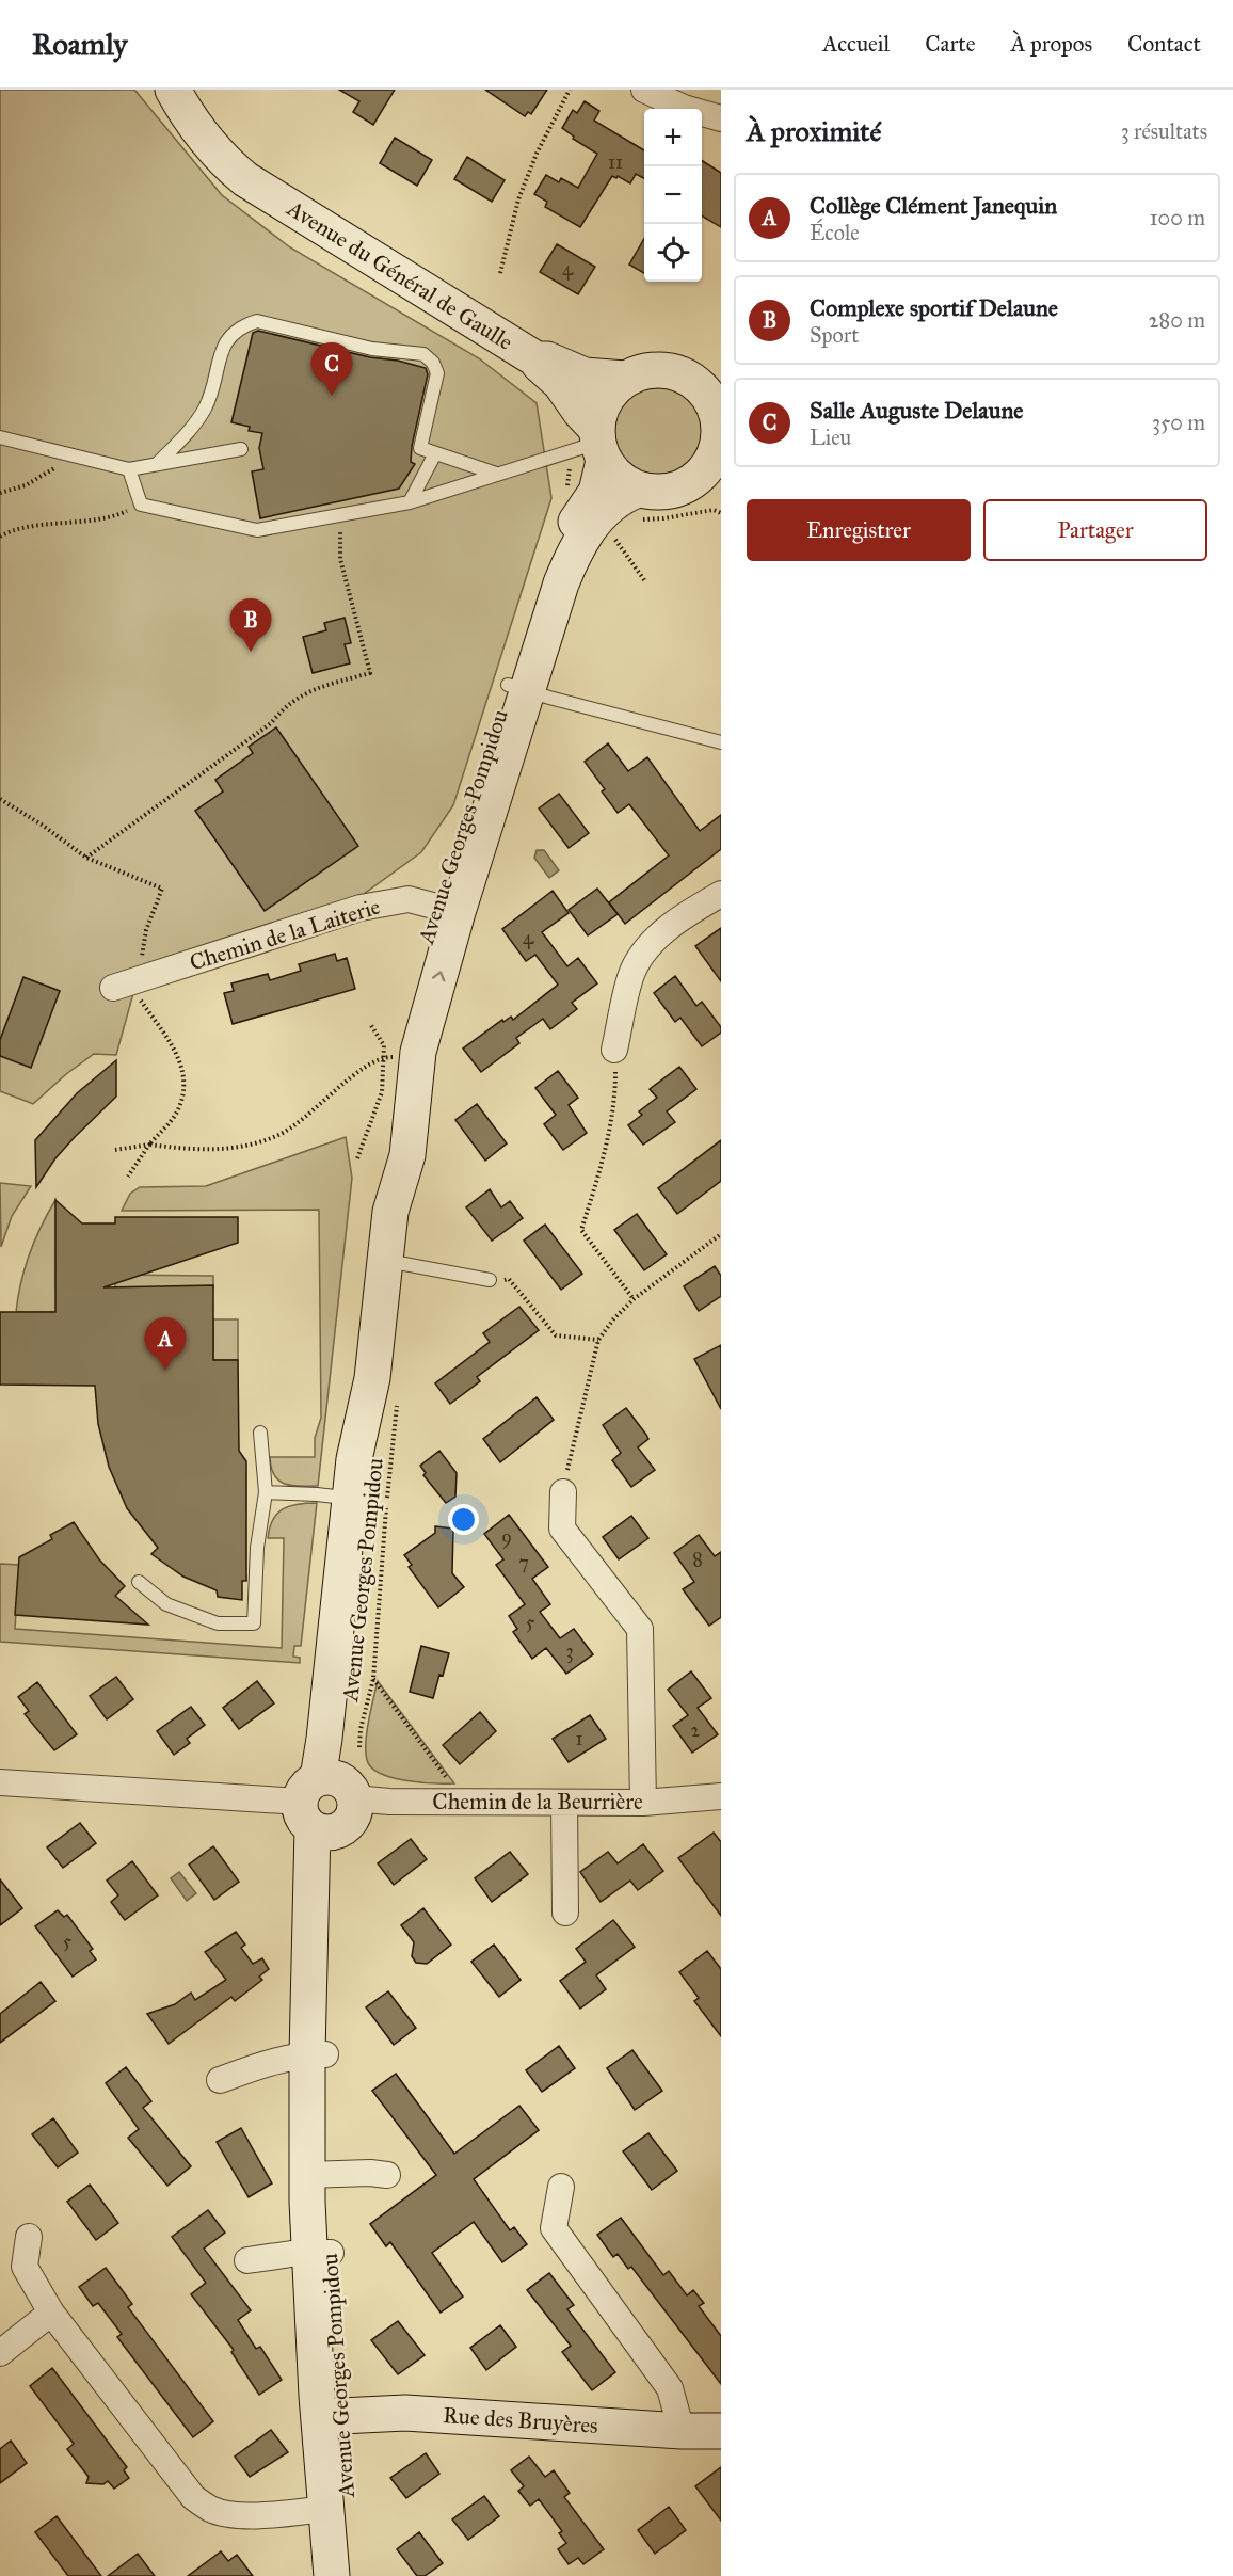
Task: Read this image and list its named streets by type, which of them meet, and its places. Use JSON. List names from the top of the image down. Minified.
{"streets":{"street":["Avenue du Général de Gaulle","Avenue Georges Pompidou","Chemin de la Laiterie","Chemin de la Beurrière","Rue des Bruyères"]},"crossings":[["Avenue du Général de Gaulle","Avenue Georges Pompidou"],["Avenue Georges Pompidou","Chemin de la Laiterie"],["Avenue Georges Pompidou","Chemin de la Beurrière"],["Avenue Georges Pompidou","Rue des Bruyères"]],"house_numbers":["11","4","4","9","8","7","5","3","2","1","5"],"page":{"header":"Roamly","nav":["Accueil","Carte","À propos","Contact"],"heading":["À proximité","3 résultats"],"map_buttons":["+","−"],"list":[{"mark":"A","name":"Collège Clément Janequin","note":"École","value":"100 m"},{"mark":"B","name":"Complexe sportif Delaune","note":"Sport","value":"280 m"},{"mark":"C","name":"Salle Auguste Delaune","note":"Lieu","value":"350 m"}],"pins":["C","B","A"],"buttons":["Enregistrer","Partager"]}}
